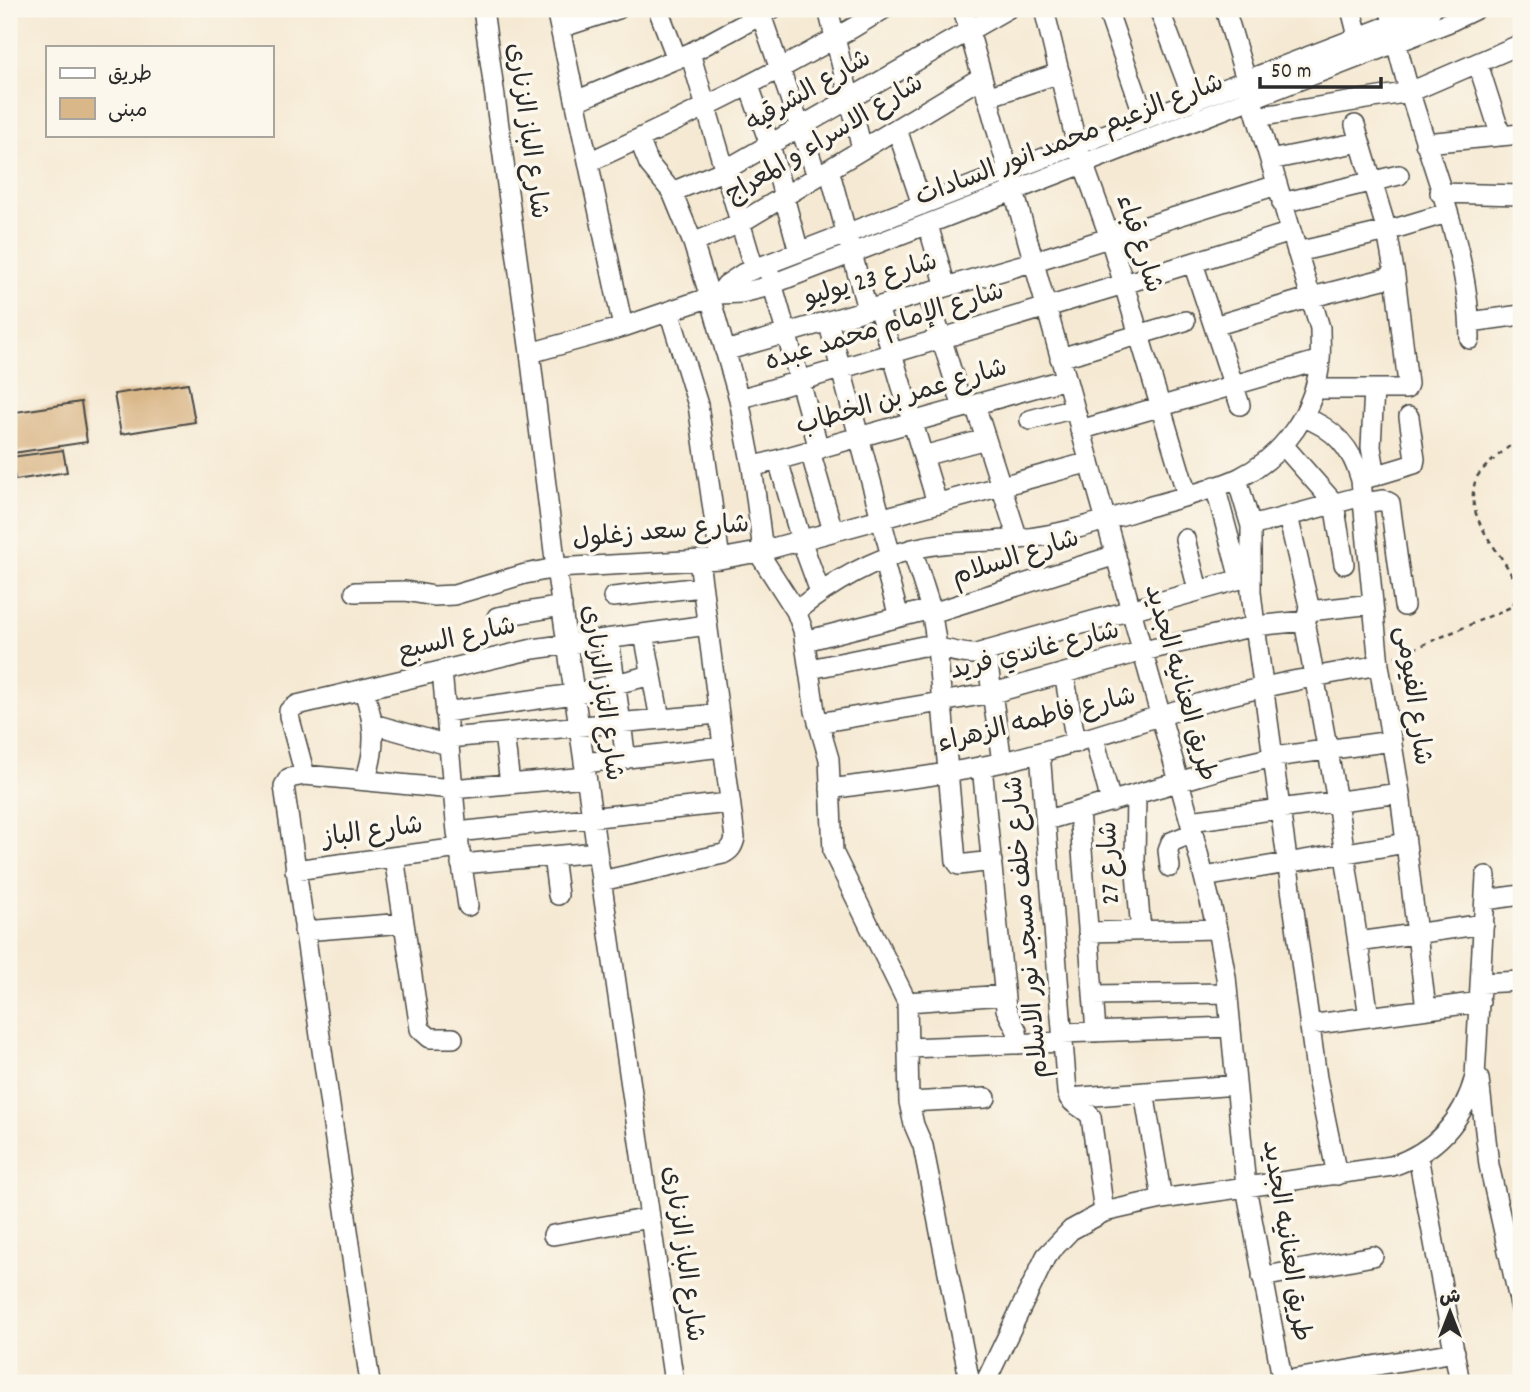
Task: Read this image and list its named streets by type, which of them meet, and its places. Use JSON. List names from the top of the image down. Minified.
{"streets":{"street":["شارع الشرقيه","شارع الباز الزنارى","شارع الاسراء و المعراج","شارع الزعيم محمد انور السادات","شارع قباء","شارع 23 يوليو","شارع الإمام محمد عبده","شارع عمر بن الخطاب","شارع سعد زغلول","شارع السلام","شارع السبع","شارع غاندي فريد","طريق العنانيه الجديد","شارع الفيومى","شارع فاطمه الزهراء","شارع الباز","شارع 27","شارع خلف مسجد نور الاسلام"]},"crossings":[["شارع الشرقيه","طريق العنانيه الجديد"],["شارع الباز الزنارى","شارع الزعيم محمد انور السادات"],["شارع الباز الزنارى","شارع سعد زغلول"],["شارع الباز الزنارى","شارع السبع"],["شارع الباز الزنارى","شارع الباز"],["شارع الاسراء و المعراج","طريق العنانيه الجديد"],["شارع الزعيم محمد انور السادات","شارع قباء"],["شارع الزعيم محمد انور السادات","طريق العنانيه الجديد"],["شارع قباء","شارع 23 يوليو"],["شارع قباء","شارع الإمام محمد عبده"],["شارع 23 يوليو","طريق العنانيه الجديد"],["شارع الإمام محمد عبده","طريق العنانيه الجديد"],["شارع عمر بن الخطاب","طريق العنانيه الجديد"],["شارع سعد زغلول","طريق العنانيه الجديد"],["شارع السلام","طريق العنانيه الجديد"],["شارع غاندي فريد","طريق العنانيه الجديد"],["شارع غاندي فريد","شارع الفيومى"],["طريق العنانيه الجديد","شارع فاطمه الزهراء"],["شارع الفيومى","شارع فاطمه الزهراء"],["شارع فاطمه الزهراء","شارع خلف مسجد نور الاسلام"]],"legend":["طريق","مبنى"],"scale_bar":"50 m","north":"top"}
